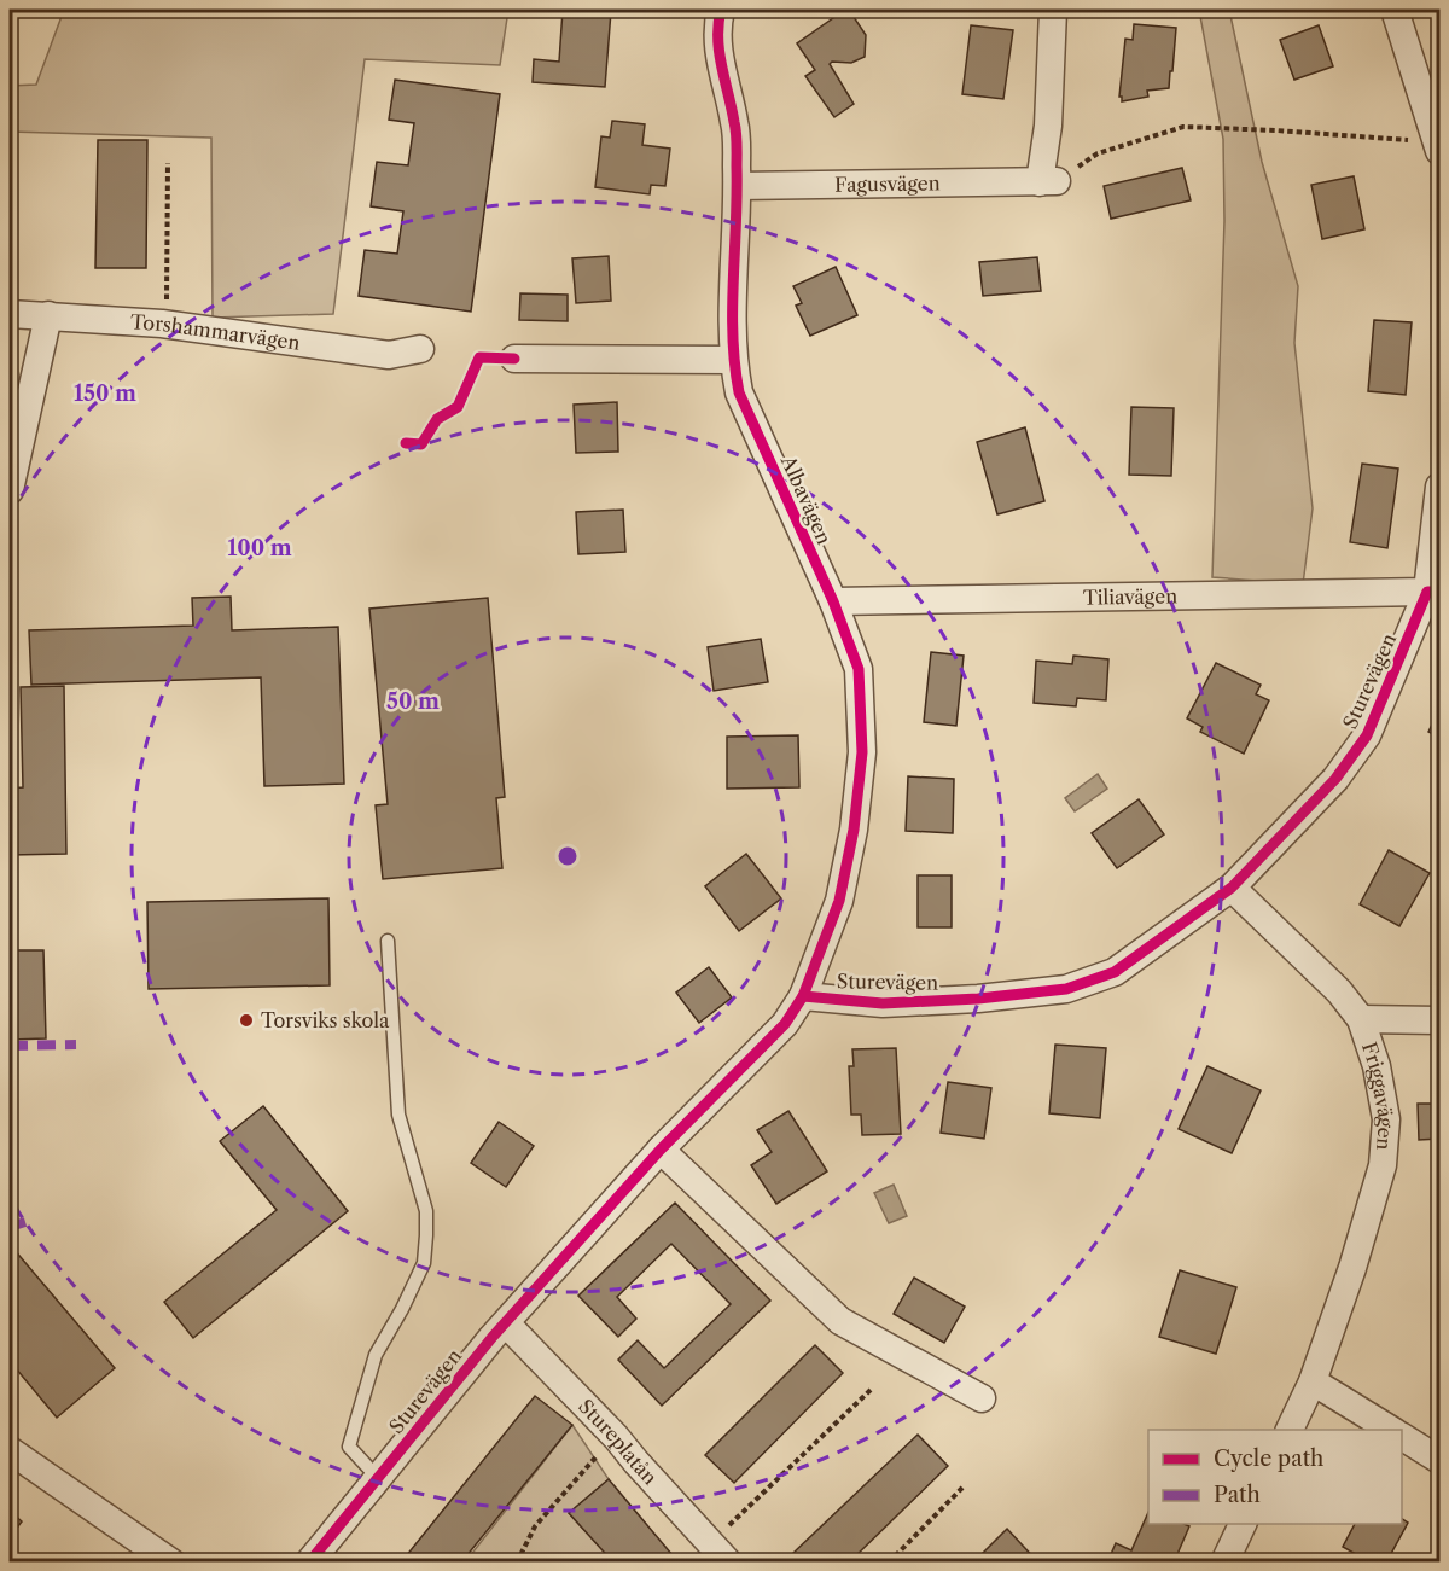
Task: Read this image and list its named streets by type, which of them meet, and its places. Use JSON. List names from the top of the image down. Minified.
{"streets":{"street":["Fagusvägen","Torshammarvägen","Albavägen","Tiliavägen","Sturevägen","Friggavägen","Stureplatån"]},"crossings":[["Fagusvägen","Albavägen"],["Albavägen","Tiliavägen"],["Albavägen","Sturevägen"],["Tiliavägen","Sturevägen"],["Sturevägen","Friggavägen"],["Sturevägen","Stureplatån"]],"places":["Torsviks skola"],"legend":["Cycle path","Path"],"rings":["150 m","100 m","50 m"]}
